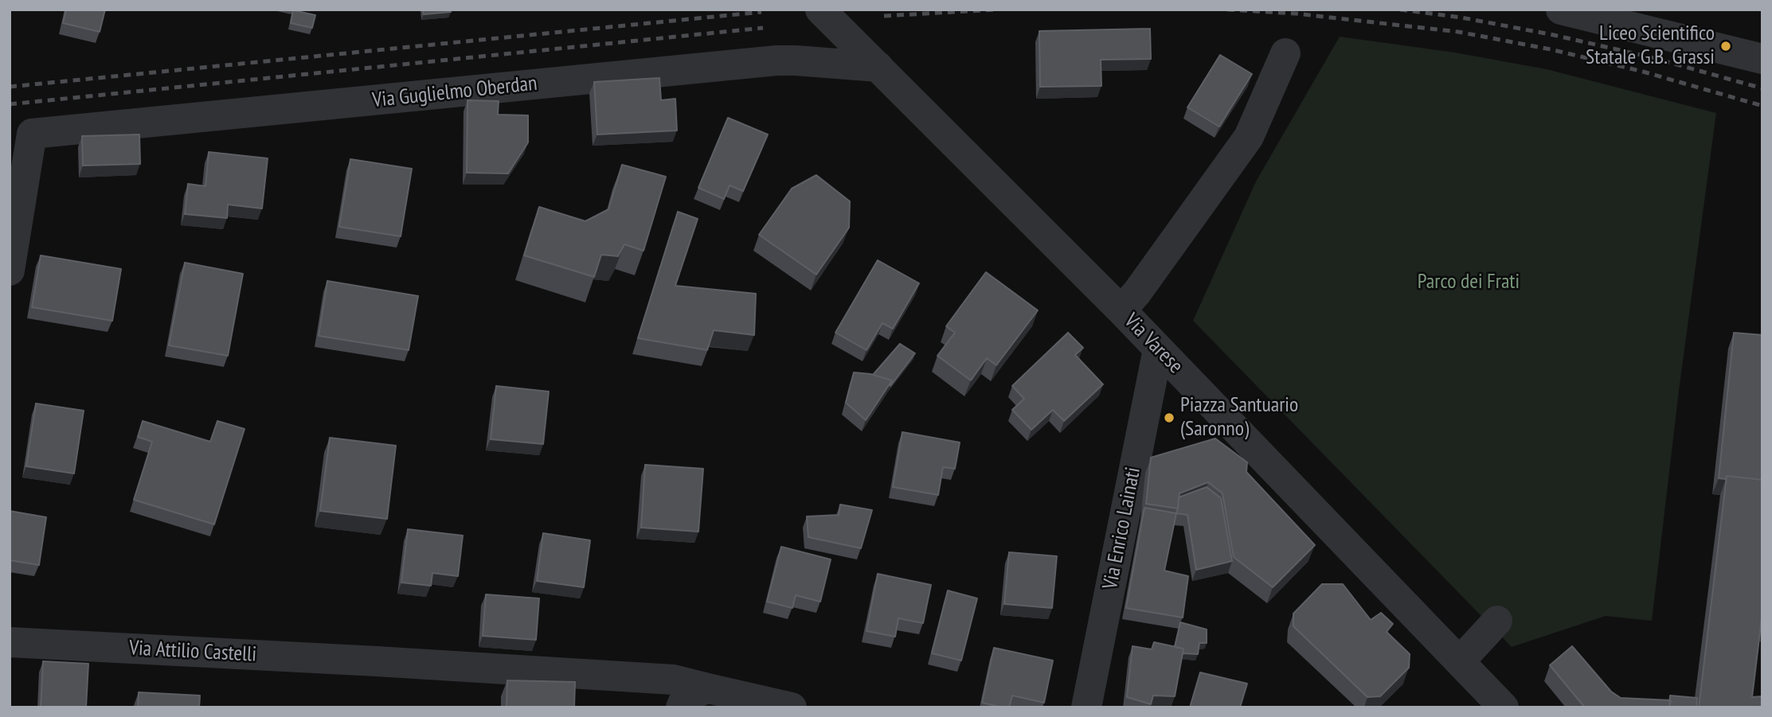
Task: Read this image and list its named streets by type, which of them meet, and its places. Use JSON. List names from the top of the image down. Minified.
{"streets":{"street":["Via Guglielmo Oberdan","Via Varese","Via Enrico Lainati","Via Attilio Castelli"]},"crossings":[["Via Guglielmo Oberdan","Via Varese"],["Via Varese","Via Enrico Lainati"]],"parks":["Parco dei Frati"],"places":["Liceo Scientifico Statale G.B. Grassi","Piazza Santuario (Saronno)"]}
